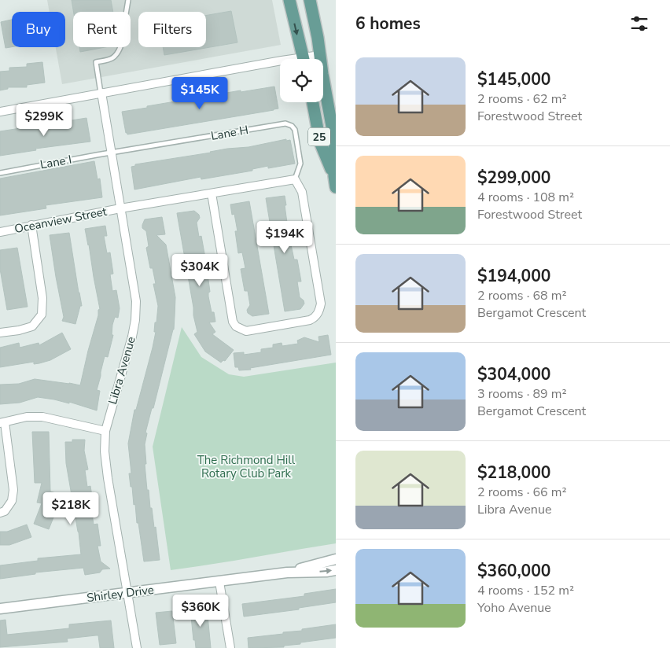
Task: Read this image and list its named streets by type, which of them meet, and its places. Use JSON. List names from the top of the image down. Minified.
{"streets":{"main road":["25"],"street":["Oceanview Street","Libra Avenue","Shirley Drive"],"lane":["Lane H","Lane I"]},"crossings":[["Lane H","Lane I"],["Lane H","Oceanview Street"],["Lane H","Libra Avenue"],["Lane I","Libra Avenue"],["Oceanview Street","Libra Avenue"],["Libra Avenue","Shirley Drive"]],"parks":["The Richmond Hill Rotary Club Park"],"page":{"heading":"6 homes","chip":["Buy","Rent","Filters"],"list":[{"name":"$145,000","note":"2 rooms · 62 m² · Forestwood Street"},{"name":"$299,000","note":"4 rooms · 108 m² · Forestwood Street"},{"name":"$194,000","note":"2 rooms · 68 m² · Bergamot Crescent"},{"name":"$304,000","note":"3 rooms · 89 m² · Bergamot Crescent"},{"name":"$218,000","note":"2 rooms · 66 m² · Libra Avenue"},{"name":"$360,000","note":"4 rooms · 152 m² · Yoho Avenue"}],"price":["$145K","$299K","$194K","$304K","$218K","$360K"]}}
